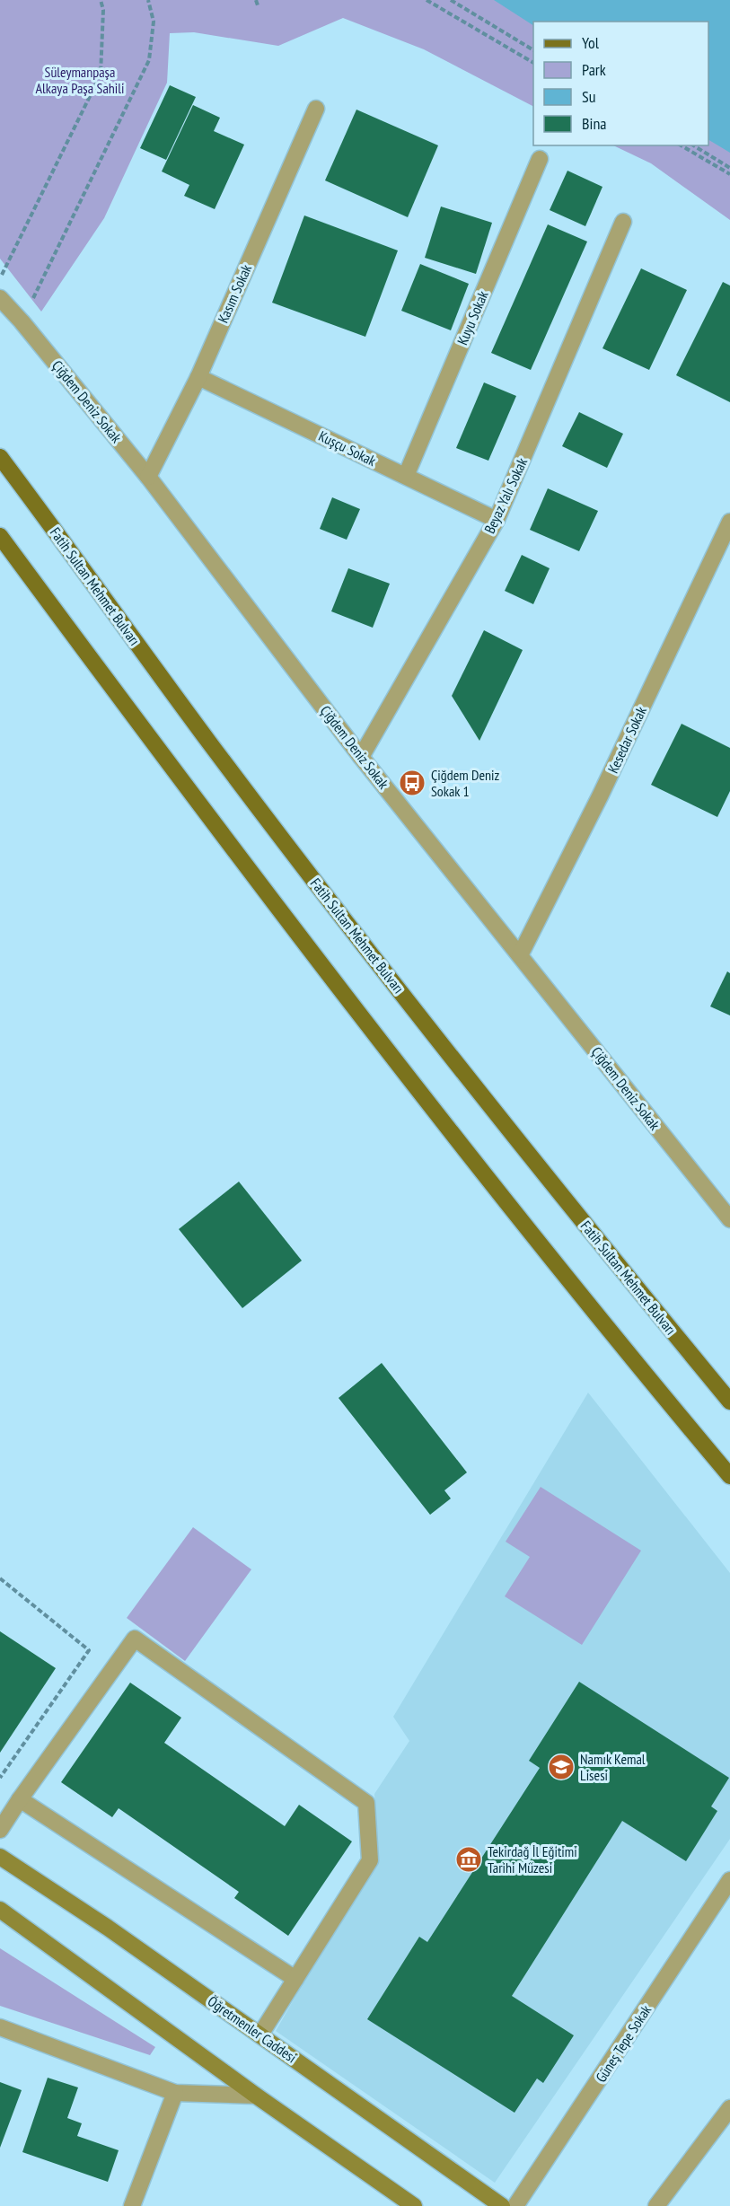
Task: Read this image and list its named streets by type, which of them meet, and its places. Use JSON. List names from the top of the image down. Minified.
{"streets":{"main road":["Fatih Sultan Mehmet Bulvarı","Öğretmenler Caddesi"],"street":["Kasım Sokak","Kuyu Sokak","Çiğdem Deniz Sokak","Kuşçu Sokak","Beyaz Yalı Sokak","Kesedar Sokak","Güneş Tepe Sokak"]},"crossings":[["Kasım Sokak","Çiğdem Deniz Sokak"],["Kasım Sokak","Kuşçu Sokak"],["Kuyu Sokak","Kuşçu Sokak"],["Çiğdem Deniz Sokak","Beyaz Yalı Sokak"],["Çiğdem Deniz Sokak","Kesedar Sokak"],["Kuşçu Sokak","Beyaz Yalı Sokak"]],"parks":["Süleymanpaşa Alkaya Paşa Sahili"],"places":{"bus stop":["Çiğdem Deniz Sokak 1"],"school or university":["Namık Kemal Lisesi"],"museum":["Tekirdağ İl Eğitimi Tarihi Müzesi"]},"legend":["Yol","Park","Su","Bina"]}
